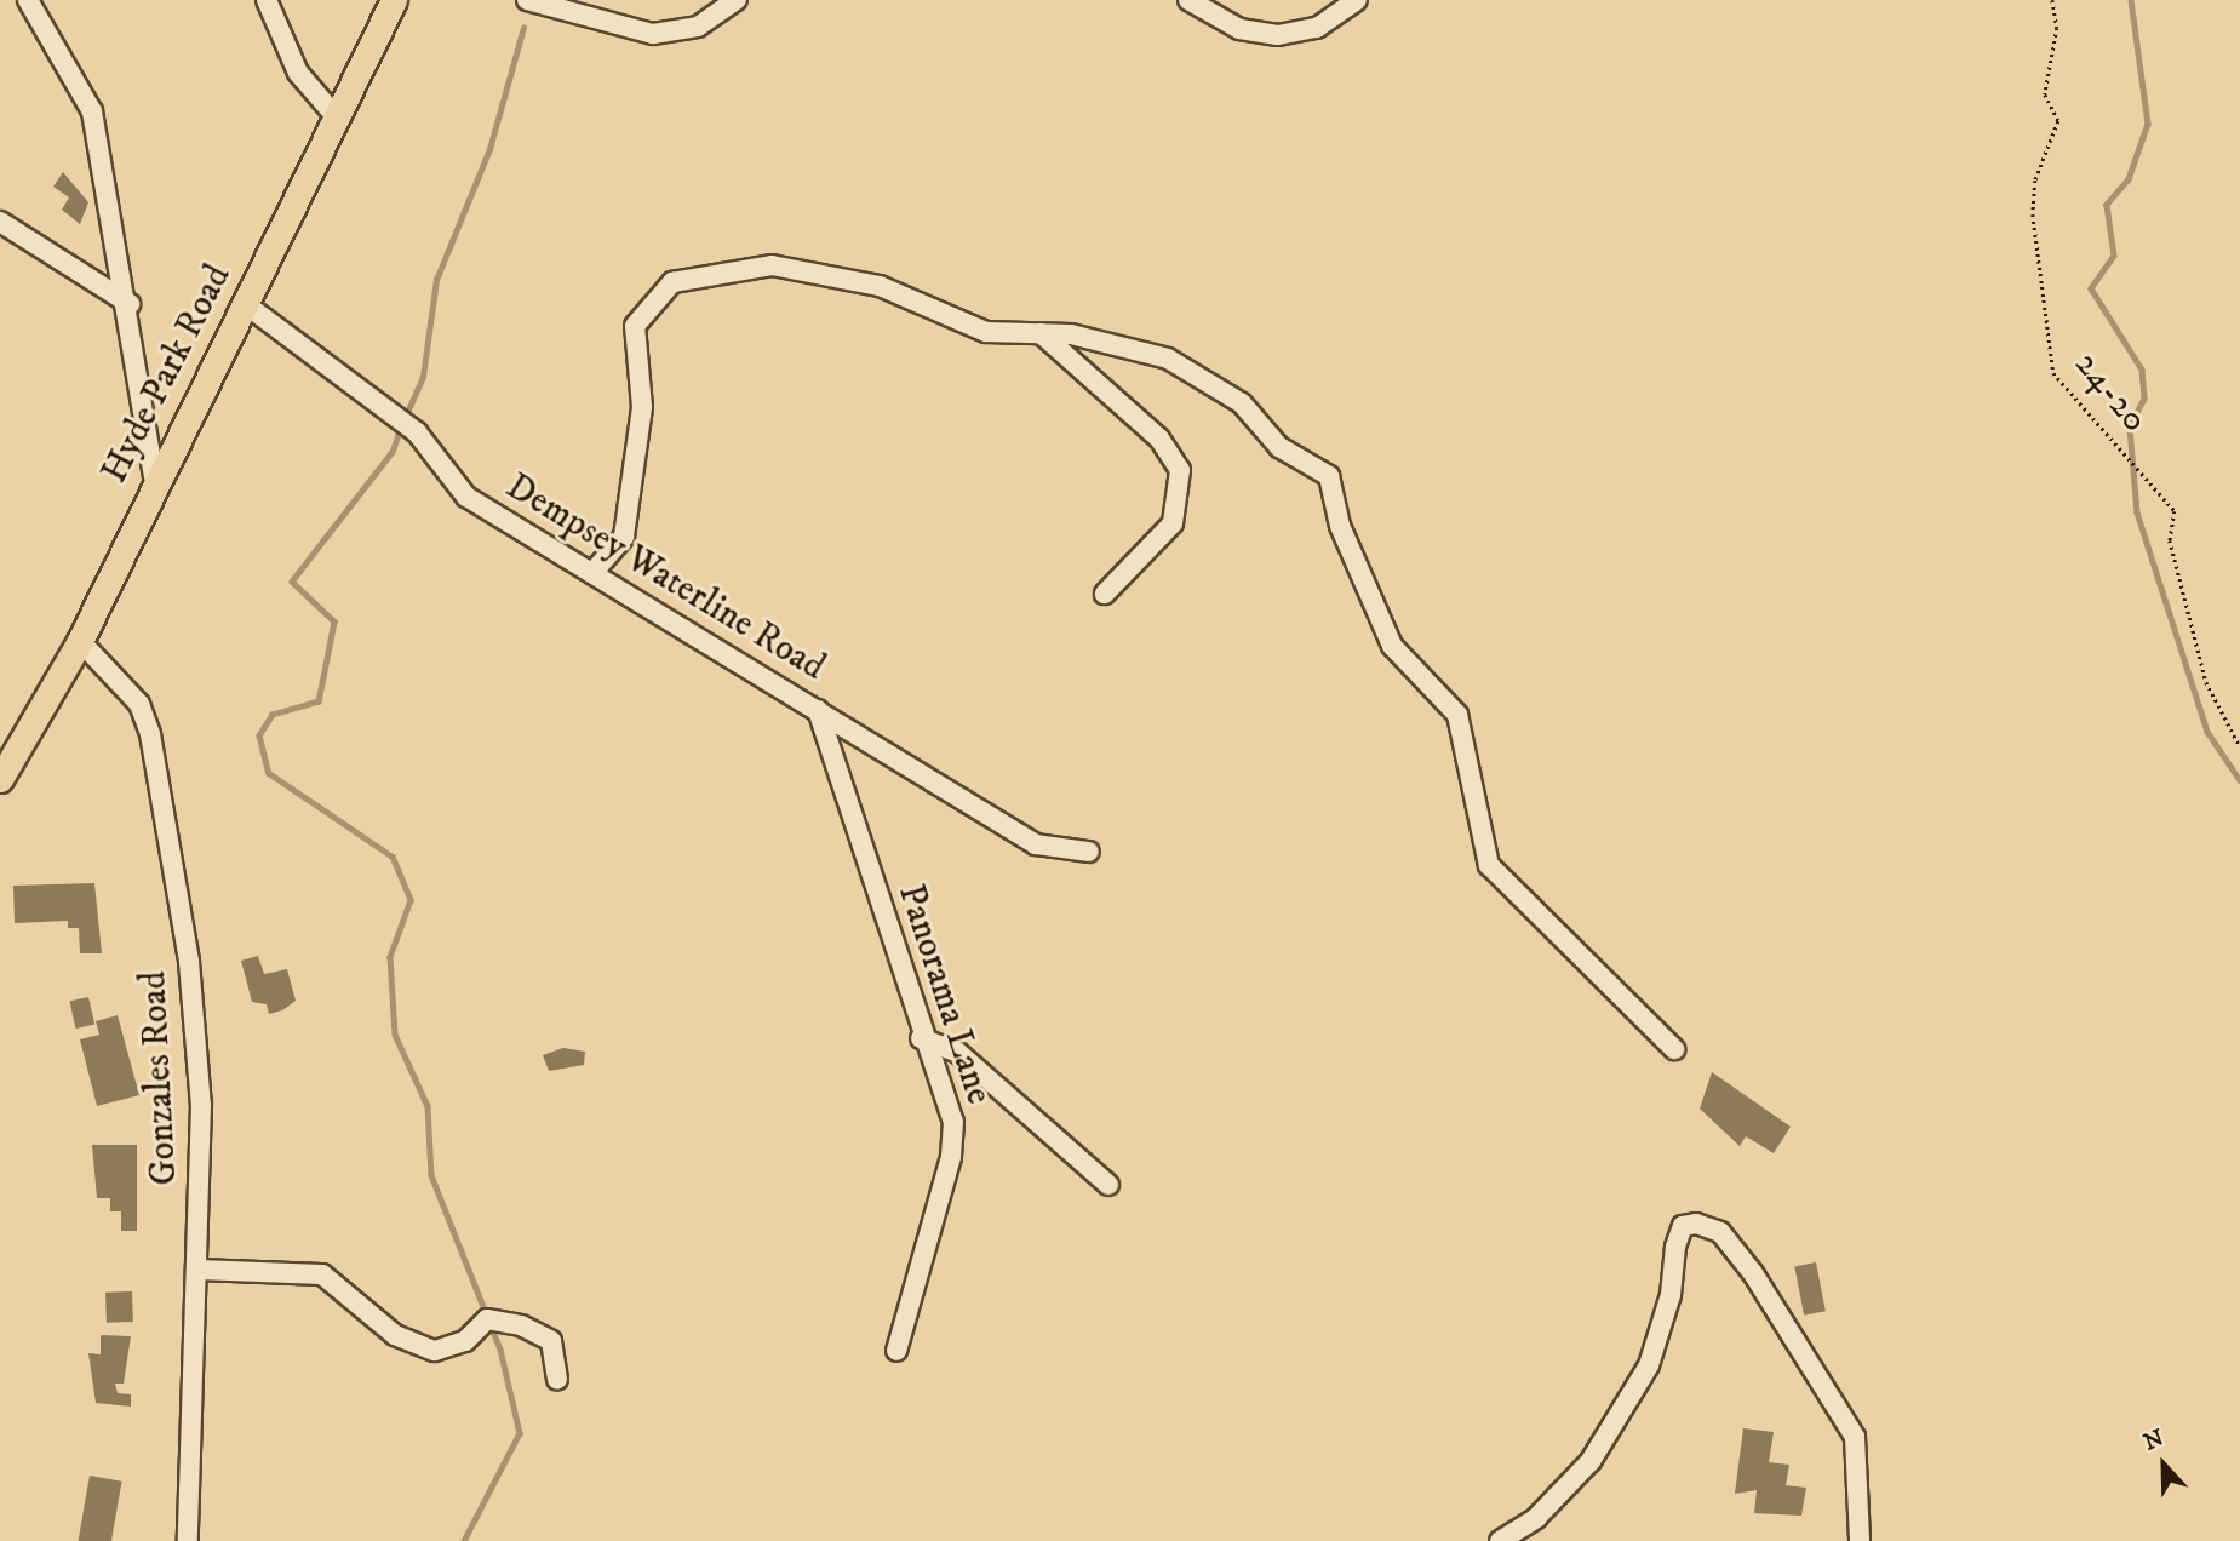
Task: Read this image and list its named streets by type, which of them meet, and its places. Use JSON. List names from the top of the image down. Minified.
{"streets":{"main road":["Hyde Park Road"],"street":["Dempsey Waterline Road","Panorama Lane","Gonzales Road"],"path":["24-20"]},"crossings":[["Hyde Park Road","Dempsey Waterline Road"],["Hyde Park Road","Gonzales Road"],["Dempsey Waterline Road","Panorama Lane"]],"north":"top"}
